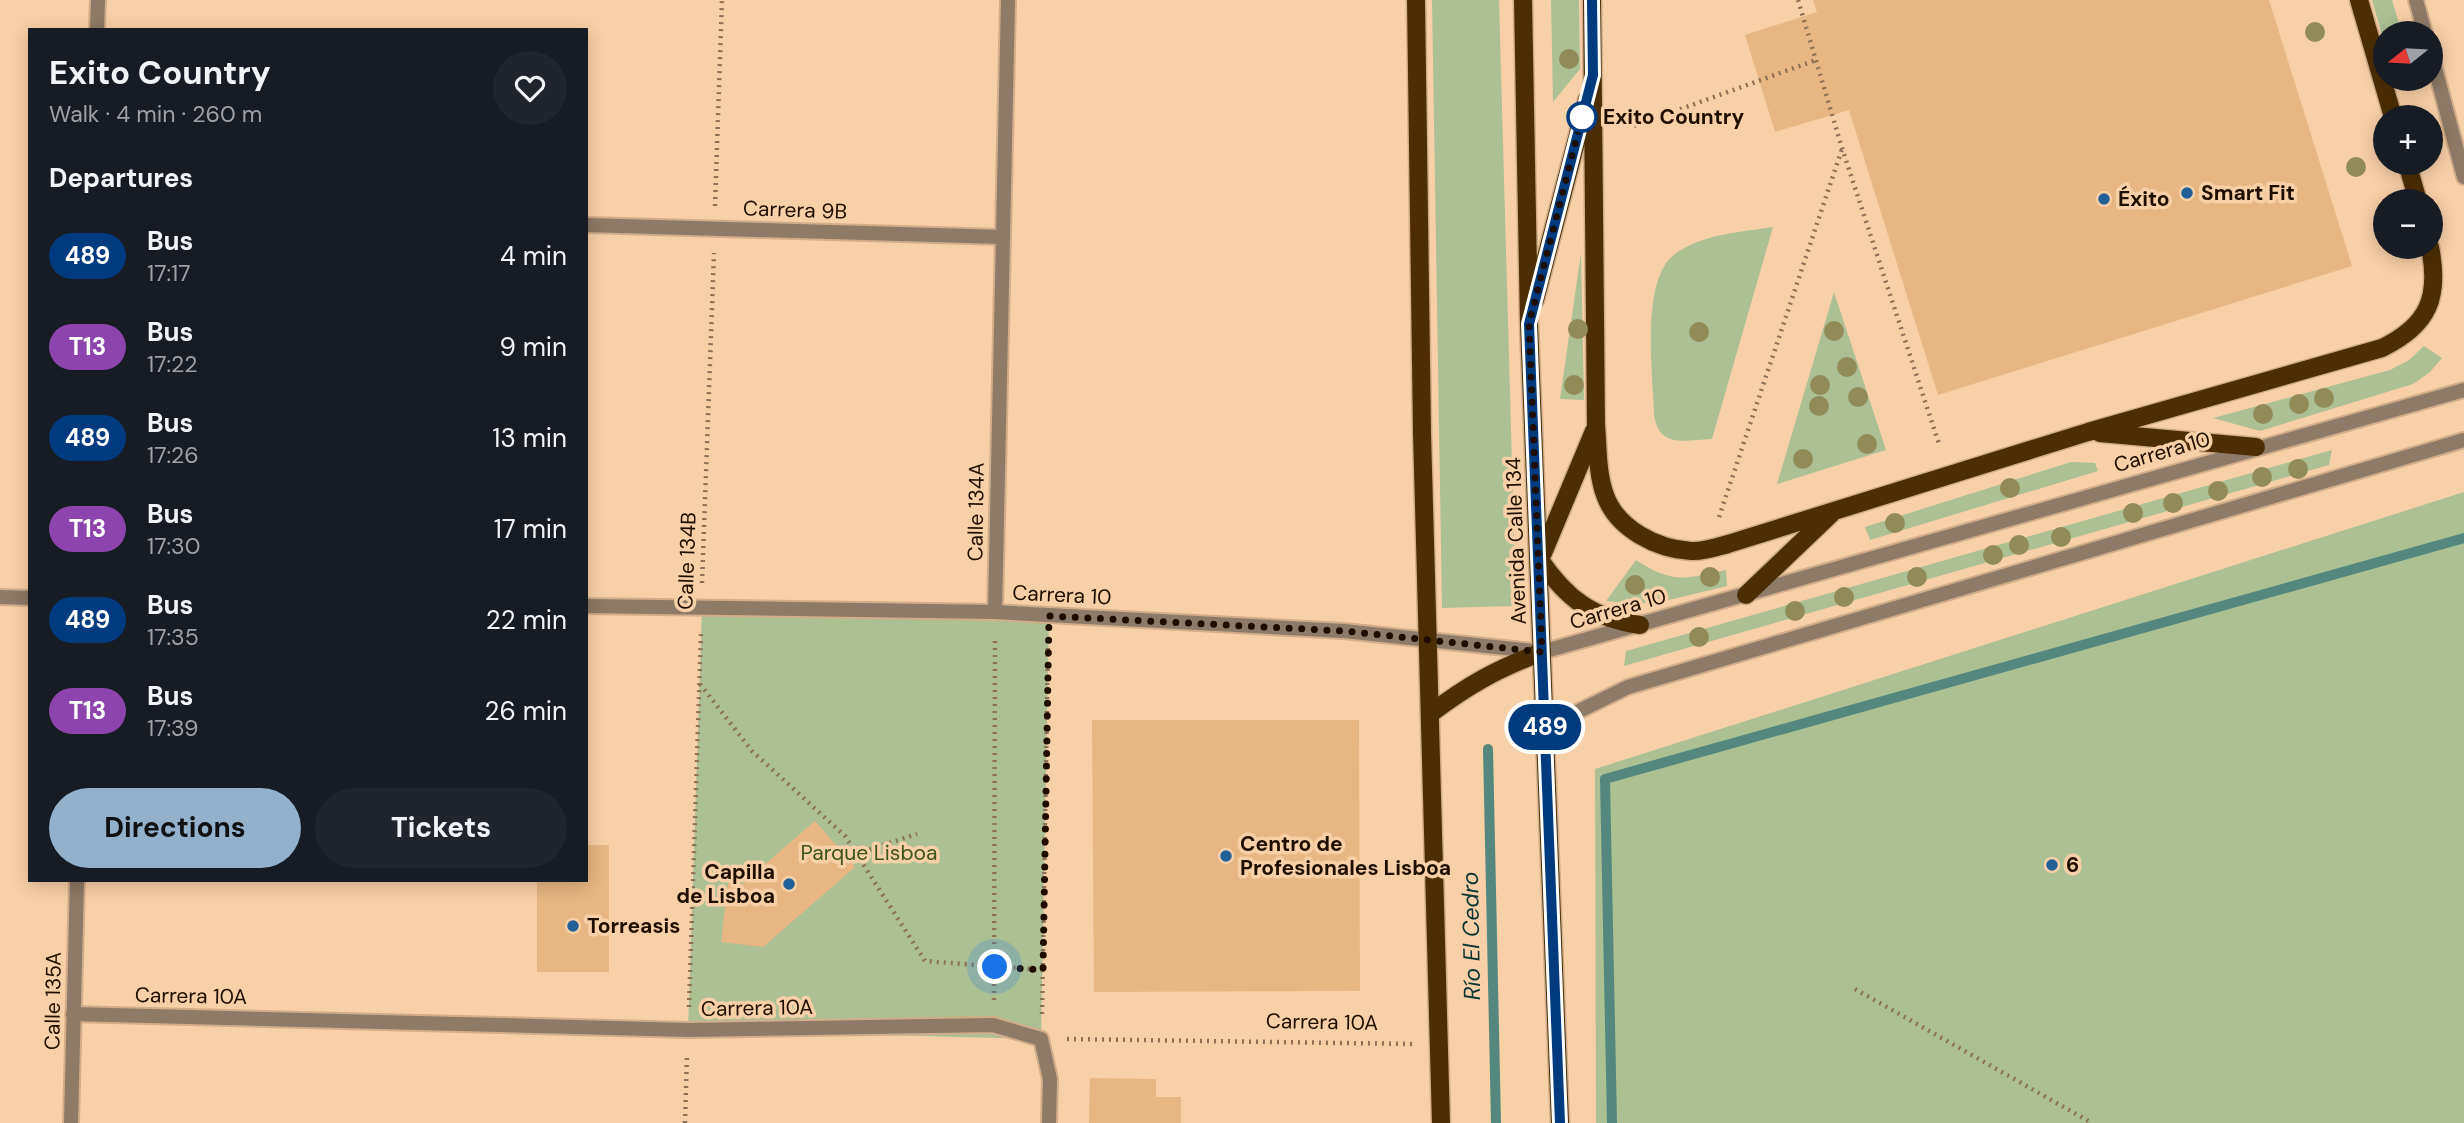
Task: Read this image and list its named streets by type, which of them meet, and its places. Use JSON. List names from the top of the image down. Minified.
{"streets":{"main road":["Avenida Calle 134"],"street":["Carrera 9B","Carrera 10","Calle 134A","Carrera 10A","Calle 135A"],"path":["Calle 134B"]},"crossings":[["Carrera 9B","Calle 134A"],["Carrera 9B","Calle 134B"],["Carrera 10","Calle 134A"],["Carrera 10","Avenida Calle 134"],["Carrera 10","Calle 134B"],["Calle 134B","Carrera 10A"],["Carrera 10A","Calle 135A"]],"water":["Río El Cedro"],"parks":["Parque Lisboa"],"places":["Exito Country","Smart Fit","Éxito","Centro de Profesionales Lisboa","6","Capilla de Lisboa","Torreasis"],"lines":["bus line 489"],"north":"left","page":{"on_map":"489","map_buttons":["+","−"],"heading":[["Exito Country","Walk · 4 min · 260 m"],"Departures"],"list":[{"mark":"489","name":"Bus","note":"17:17","value":"4 min"},{"mark":"T13","name":"Bus","note":"17:22","value":"9 min"},{"mark":"489","name":"Bus","note":"17:26","value":"13 min"},{"mark":"T13","name":"Bus","note":"17:30","value":"17 min"},{"mark":"489","name":"Bus","note":"17:35","value":"22 min"},{"mark":"T13","name":"Bus","note":"17:39","value":"26 min"}],"buttons":["Directions","Tickets"]}}
